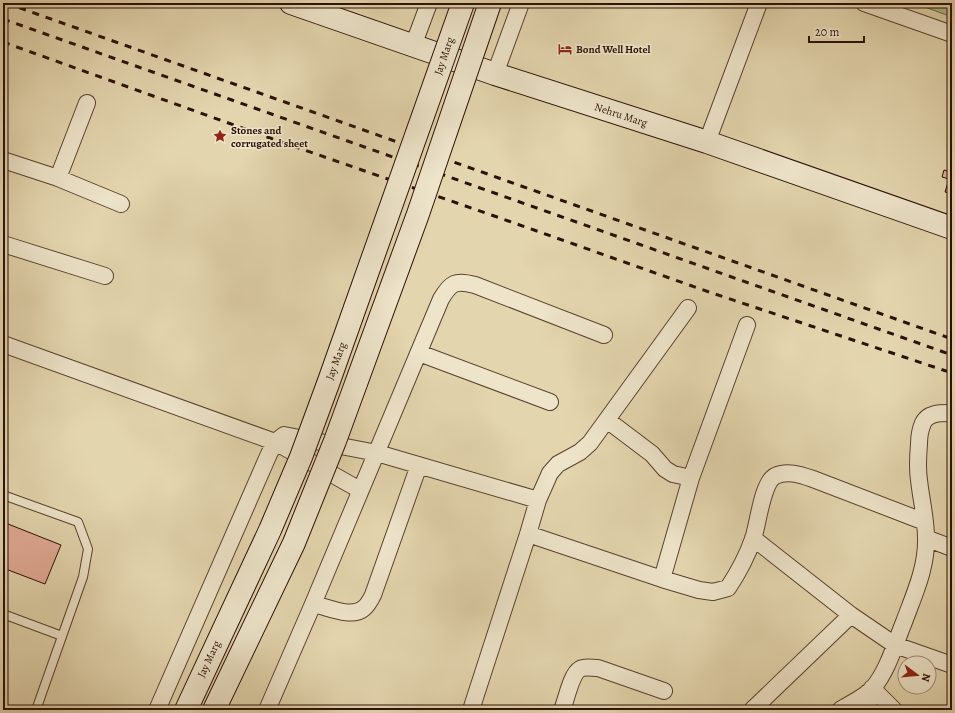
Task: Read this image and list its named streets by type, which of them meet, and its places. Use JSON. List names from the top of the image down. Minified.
{"streets":{"main road":["Jay Marg","Nehru Marg"]},"places":{"hotel":["Bond Well Hotel"],"place":["Stones and corrugated sheet"]},"scale_bar":"20 m","north":"right"}
